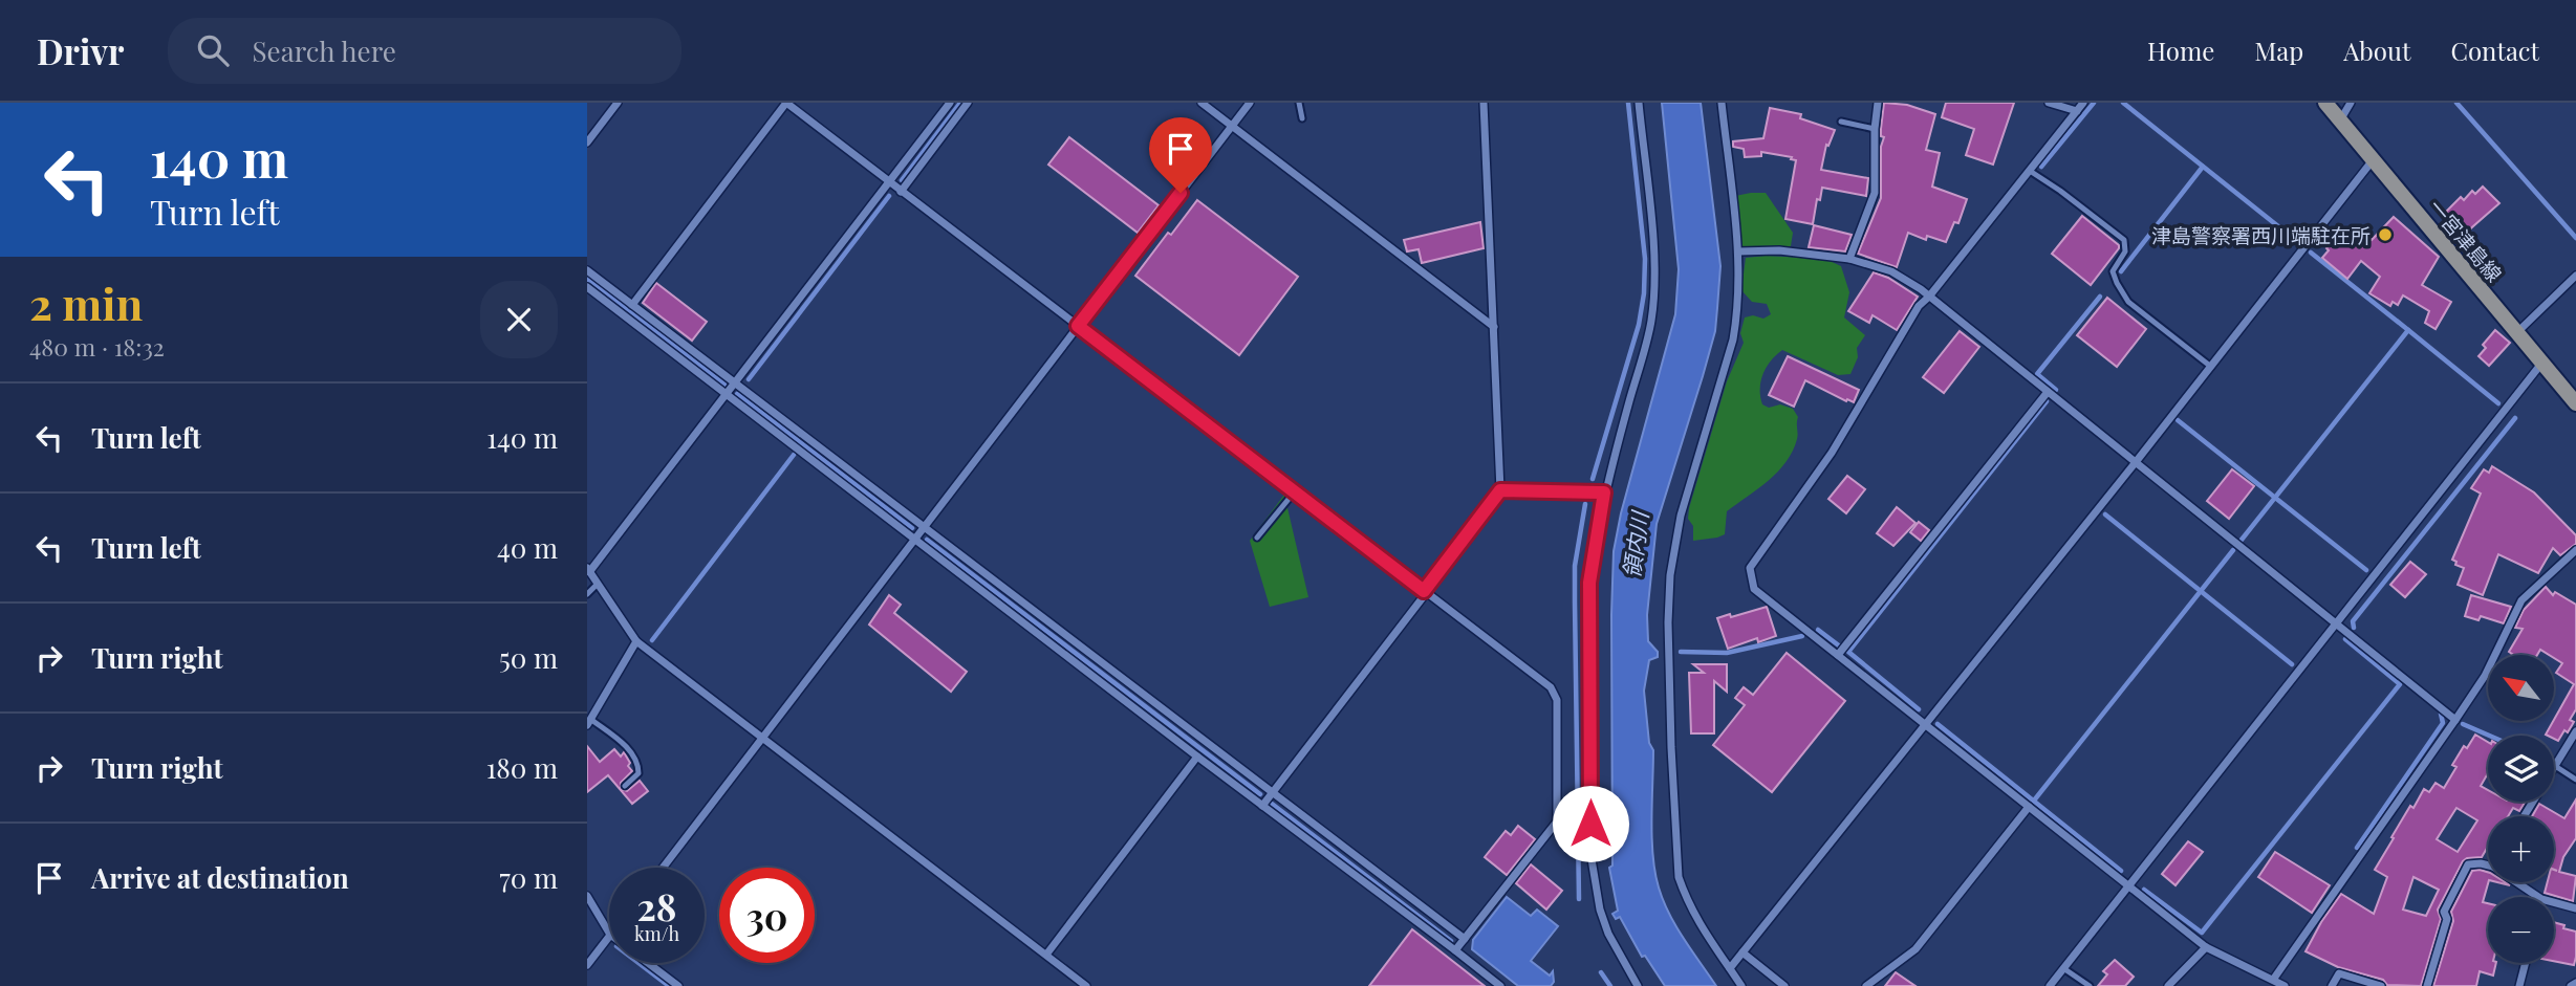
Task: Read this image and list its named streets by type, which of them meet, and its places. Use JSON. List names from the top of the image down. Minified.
{"streets":{"main road":["一宮津島線"]},"water":["領内川"],"places":["津島警察署西川端駐在所"],"north":"top left","page":{"header":"Drivr","search":"Search here","nav":["Home","Map","About","Contact"],"turn":["140 m","Turn left"],"heading":["2 min","480 m · 18:32"],"list":[{"name":"Turn left","value":"140 m"},{"name":"Turn left","value":"40 m"},{"name":"Turn right","value":"50 m"},{"name":"Turn right","value":"180 m"},{"name":"Arrive at destination","value":"70 m"}],"map_buttons":["+","−"],"speed":"28 km/h","limit":"30"}}
